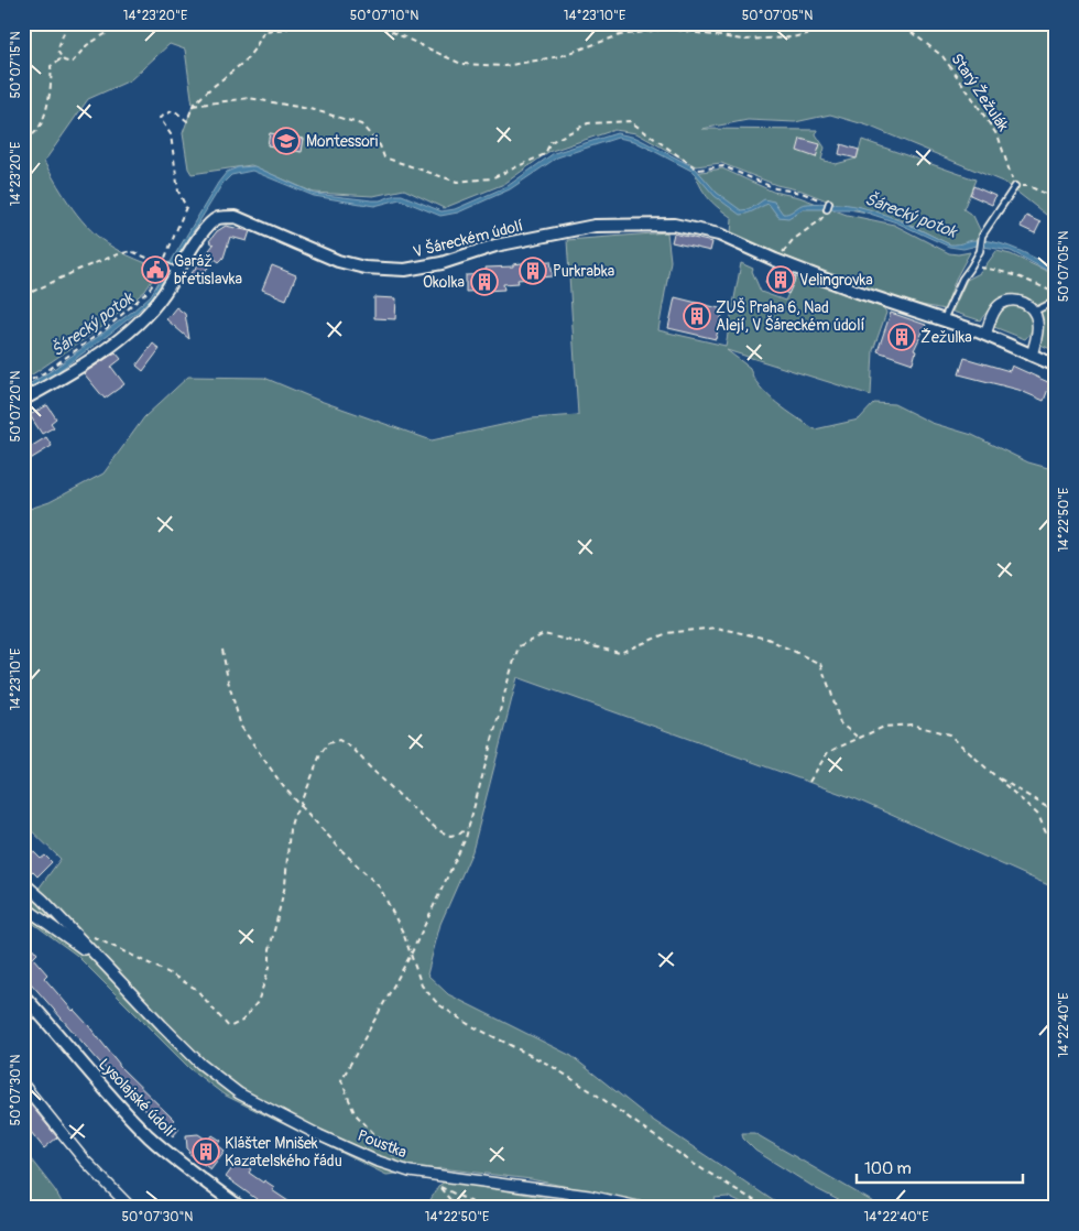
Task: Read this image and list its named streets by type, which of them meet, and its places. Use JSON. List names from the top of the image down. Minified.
{"streets":{"street":["V Šáreckém údolí","Lysolajské údolí","Poustka"],"path":["Starý Žežulák"]},"water":["Šárecký potok"],"places":{"school or university":["Montessori"],"public building":["Garáž břetislavka"],"building":["Purkrabka","Velingrovka","Okolka","ZUŠ Praha 6, Nad Alejí, V Šáreckém údolí","Žežulka","Klášter Mnišek Kazatelského řádu"]},"scale_bar":"100 m","coordinates":["14°23'20\"E","50°07'10\"N","14°23'10\"E","50°07'05\"N","50°07'15\"N","50°07'20\"N","14°22'50\"E","14°22'40\"E","50°07'30\"N"]}
